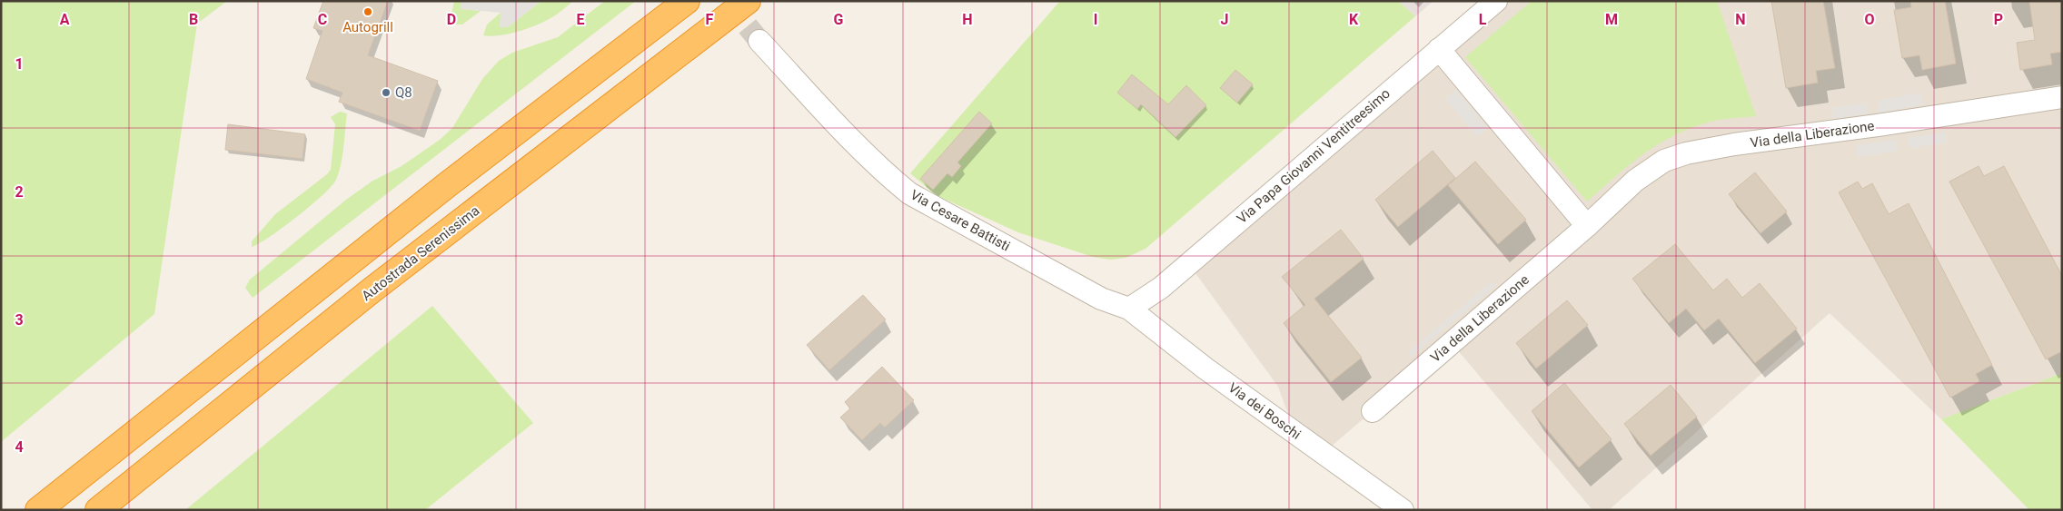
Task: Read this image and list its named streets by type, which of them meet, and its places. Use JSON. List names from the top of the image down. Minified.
{"streets":{"highway":["Autostrada Serenissima"],"street":["Via della Liberazione","Via Papa Giovanni Ventitreesimo","Via Cesare Battisti","Via dei Boschi"]},"crossings":[["Via Papa Giovanni Ventitreesimo","Via Cesare Battisti"],["Via Papa Giovanni Ventitreesimo","Via dei Boschi"],["Via Cesare Battisti","Via dei Boschi"]],"places":["Autogrill","Q8"],"grid":{"columns":["A","B","C","D","E","F","G","H","I","J","K","L","M","N","O","P"],"rows":["1","2","3","4"]}}
